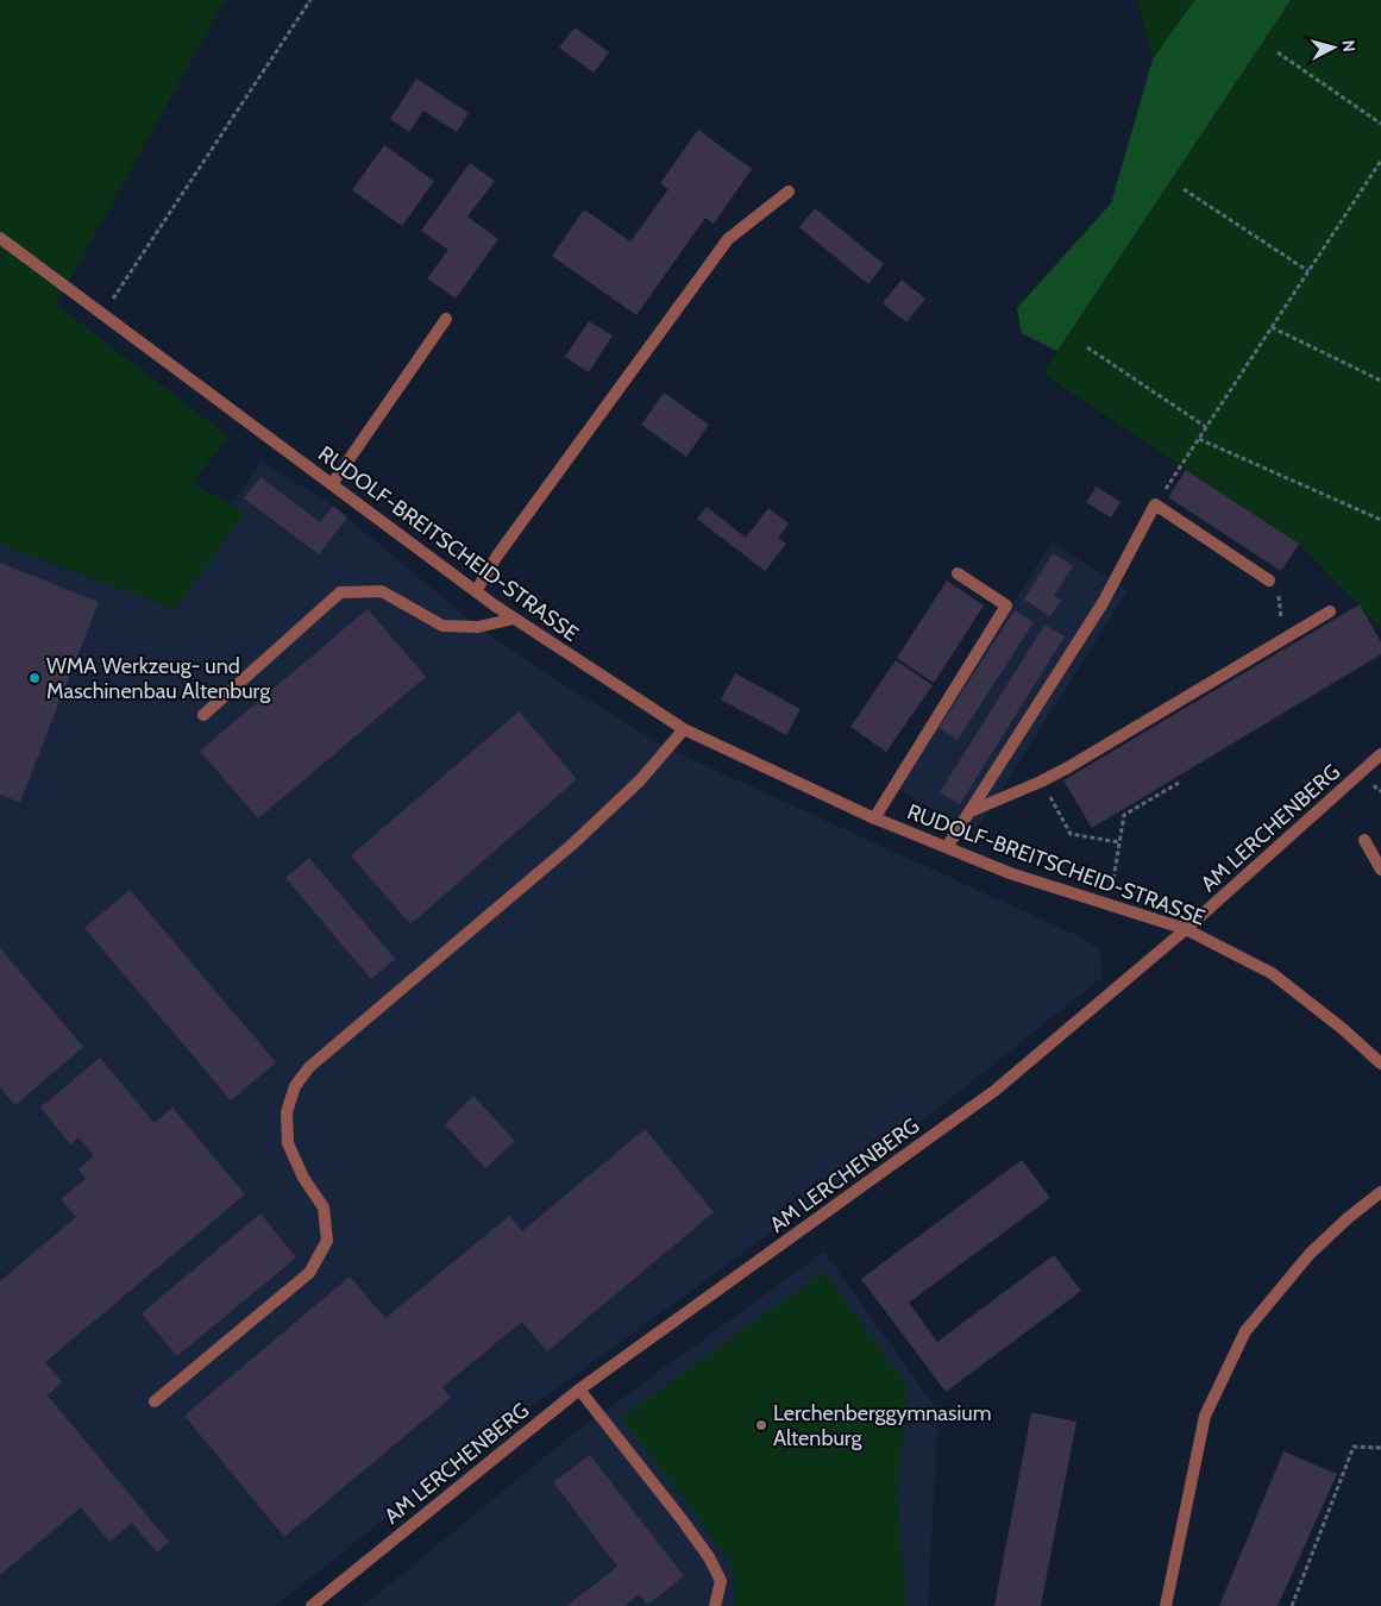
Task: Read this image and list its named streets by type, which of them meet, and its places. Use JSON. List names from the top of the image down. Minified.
{"streets":{"street":["RUDOLF-BREITSCHEID-STRASSE","AM LERCHENBERG"]},"crossings":[["RUDOLF-BREITSCHEID-STRASSE","AM LERCHENBERG"]],"places":["WMA Werkzeug- und Maschinenbau Altenburg","Lerchenberggymnasium Altenburg"],"north":"right"}
